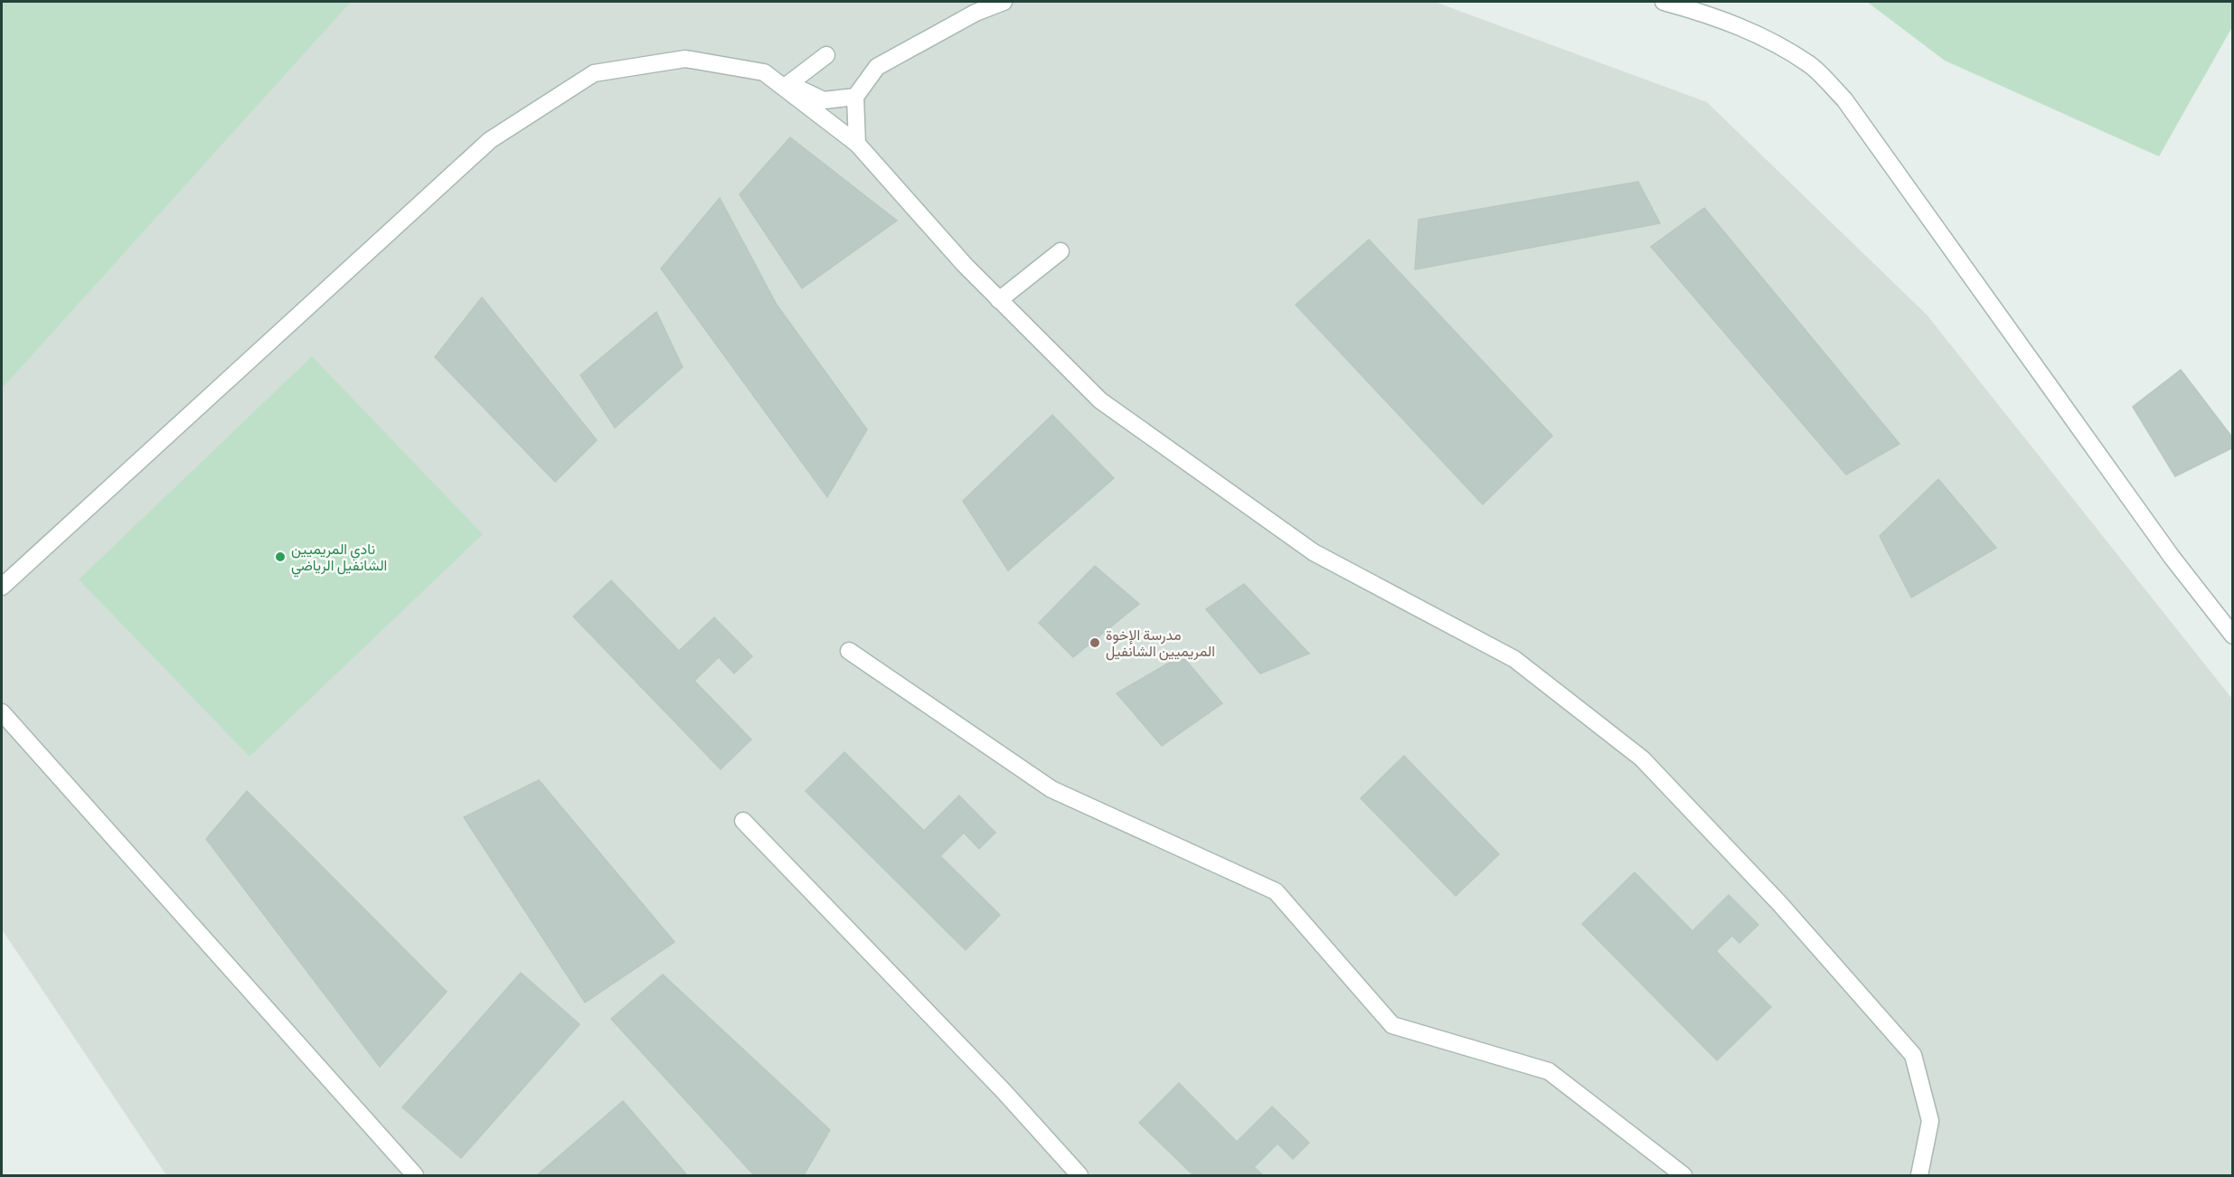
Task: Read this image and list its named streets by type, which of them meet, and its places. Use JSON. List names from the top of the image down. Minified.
{"places":["نادي المريميين الشانفيل الرياضي","مدرسة الإخوة المريميين الشانفيل"]}
